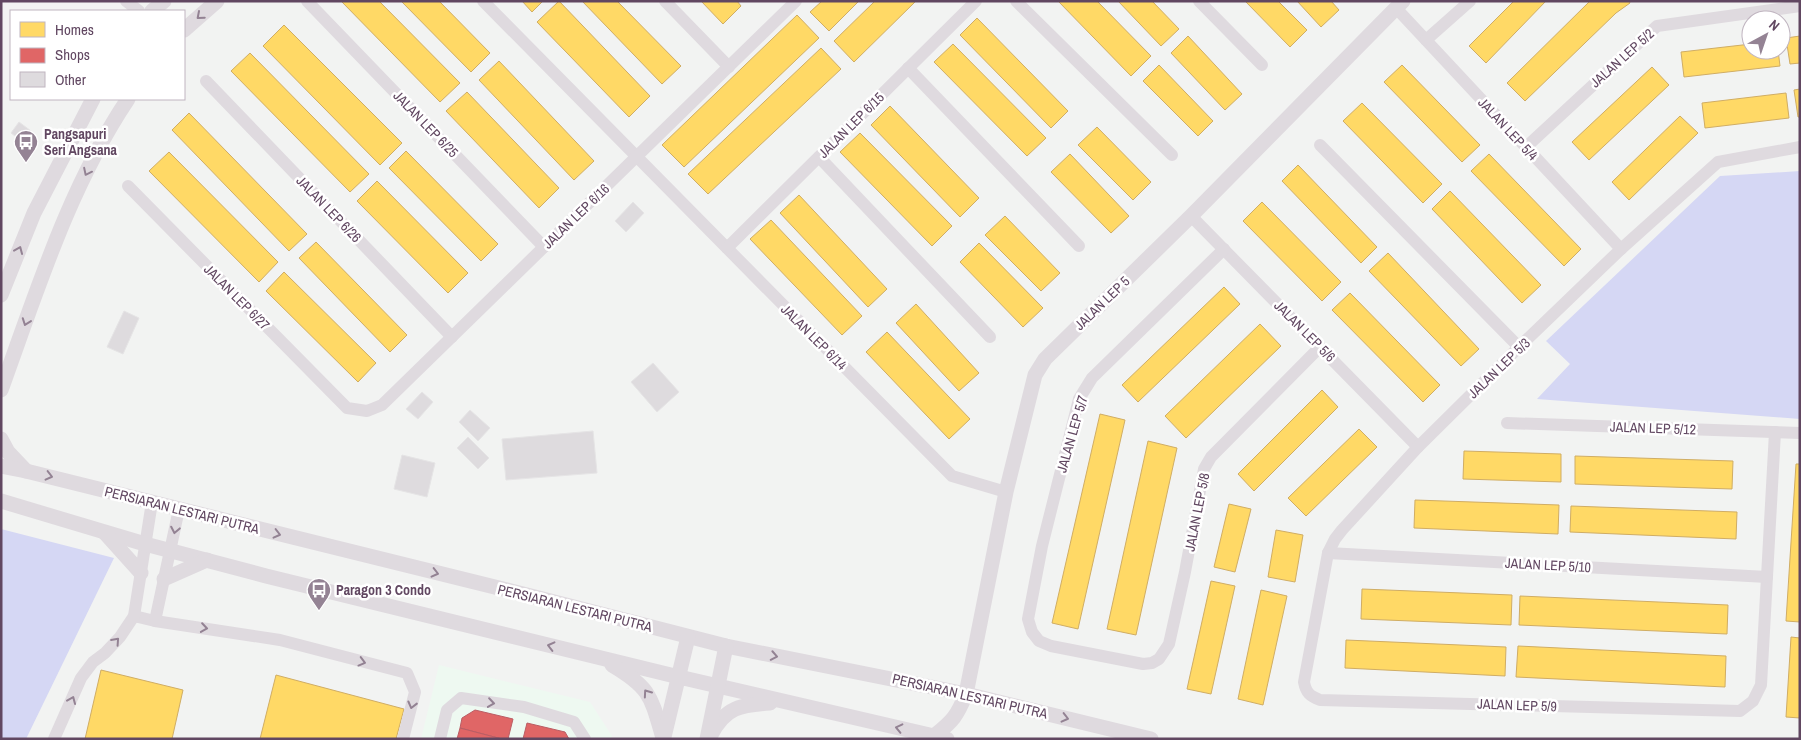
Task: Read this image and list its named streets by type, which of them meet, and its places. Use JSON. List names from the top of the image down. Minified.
{"streets":{"street":["JALAN LEP 5/2","JALAN LEP 6/25","JALAN LEP 6/15","JALAN LEP 5/4","JALAN LEP 6/26","JALAN LEP 6/16","JALAN LEP 6/27","JALAN LEP 5","JALAN LEP 5/6","JALAN LEP 6/14","JALAN LEP 5/3","JALAN LEP 5/12","JALAN LEP 5/7","PERSIARAN LESTARI PUTRA","JALAN LEP 5/8","JALAN LEP 5/10","JALAN LEP 5/9"]},"crossings":[["JALAN LEP 5/2","JALAN LEP 5/4"],["JALAN LEP 6/25","JALAN LEP 6/16"],["JALAN LEP 6/15","JALAN LEP 6/14"],["JALAN LEP 5/4","JALAN LEP 5"],["JALAN LEP 5/4","JALAN LEP 5/3"],["JALAN LEP 6/26","JALAN LEP 6/16"],["JALAN LEP 6/16","JALAN LEP 6/27"],["JALAN LEP 6/16","JALAN LEP 6/14"],["JALAN LEP 5","JALAN LEP 5/6"],["JALAN LEP 5","JALAN LEP 6/14"],["JALAN LEP 5","PERSIARAN LESTARI PUTRA"],["JALAN LEP 5/6","JALAN LEP 5/3"],["JALAN LEP 5/6","JALAN LEP 5/7"],["JALAN LEP 5/6","JALAN LEP 5/8"],["JALAN LEP 5/3","JALAN LEP 5/10"],["JALAN LEP 5/3","JALAN LEP 5/9"],["JALAN LEP 5/7","JALAN LEP 5/8"],["JALAN LEP 5/10","JALAN LEP 5/9"]],"places":{"bus stop":["Pangsapuri Seri Angsana","Paragon 3 Condo"]},"legend":["Homes","Shops","Other"],"north":"top right"}
